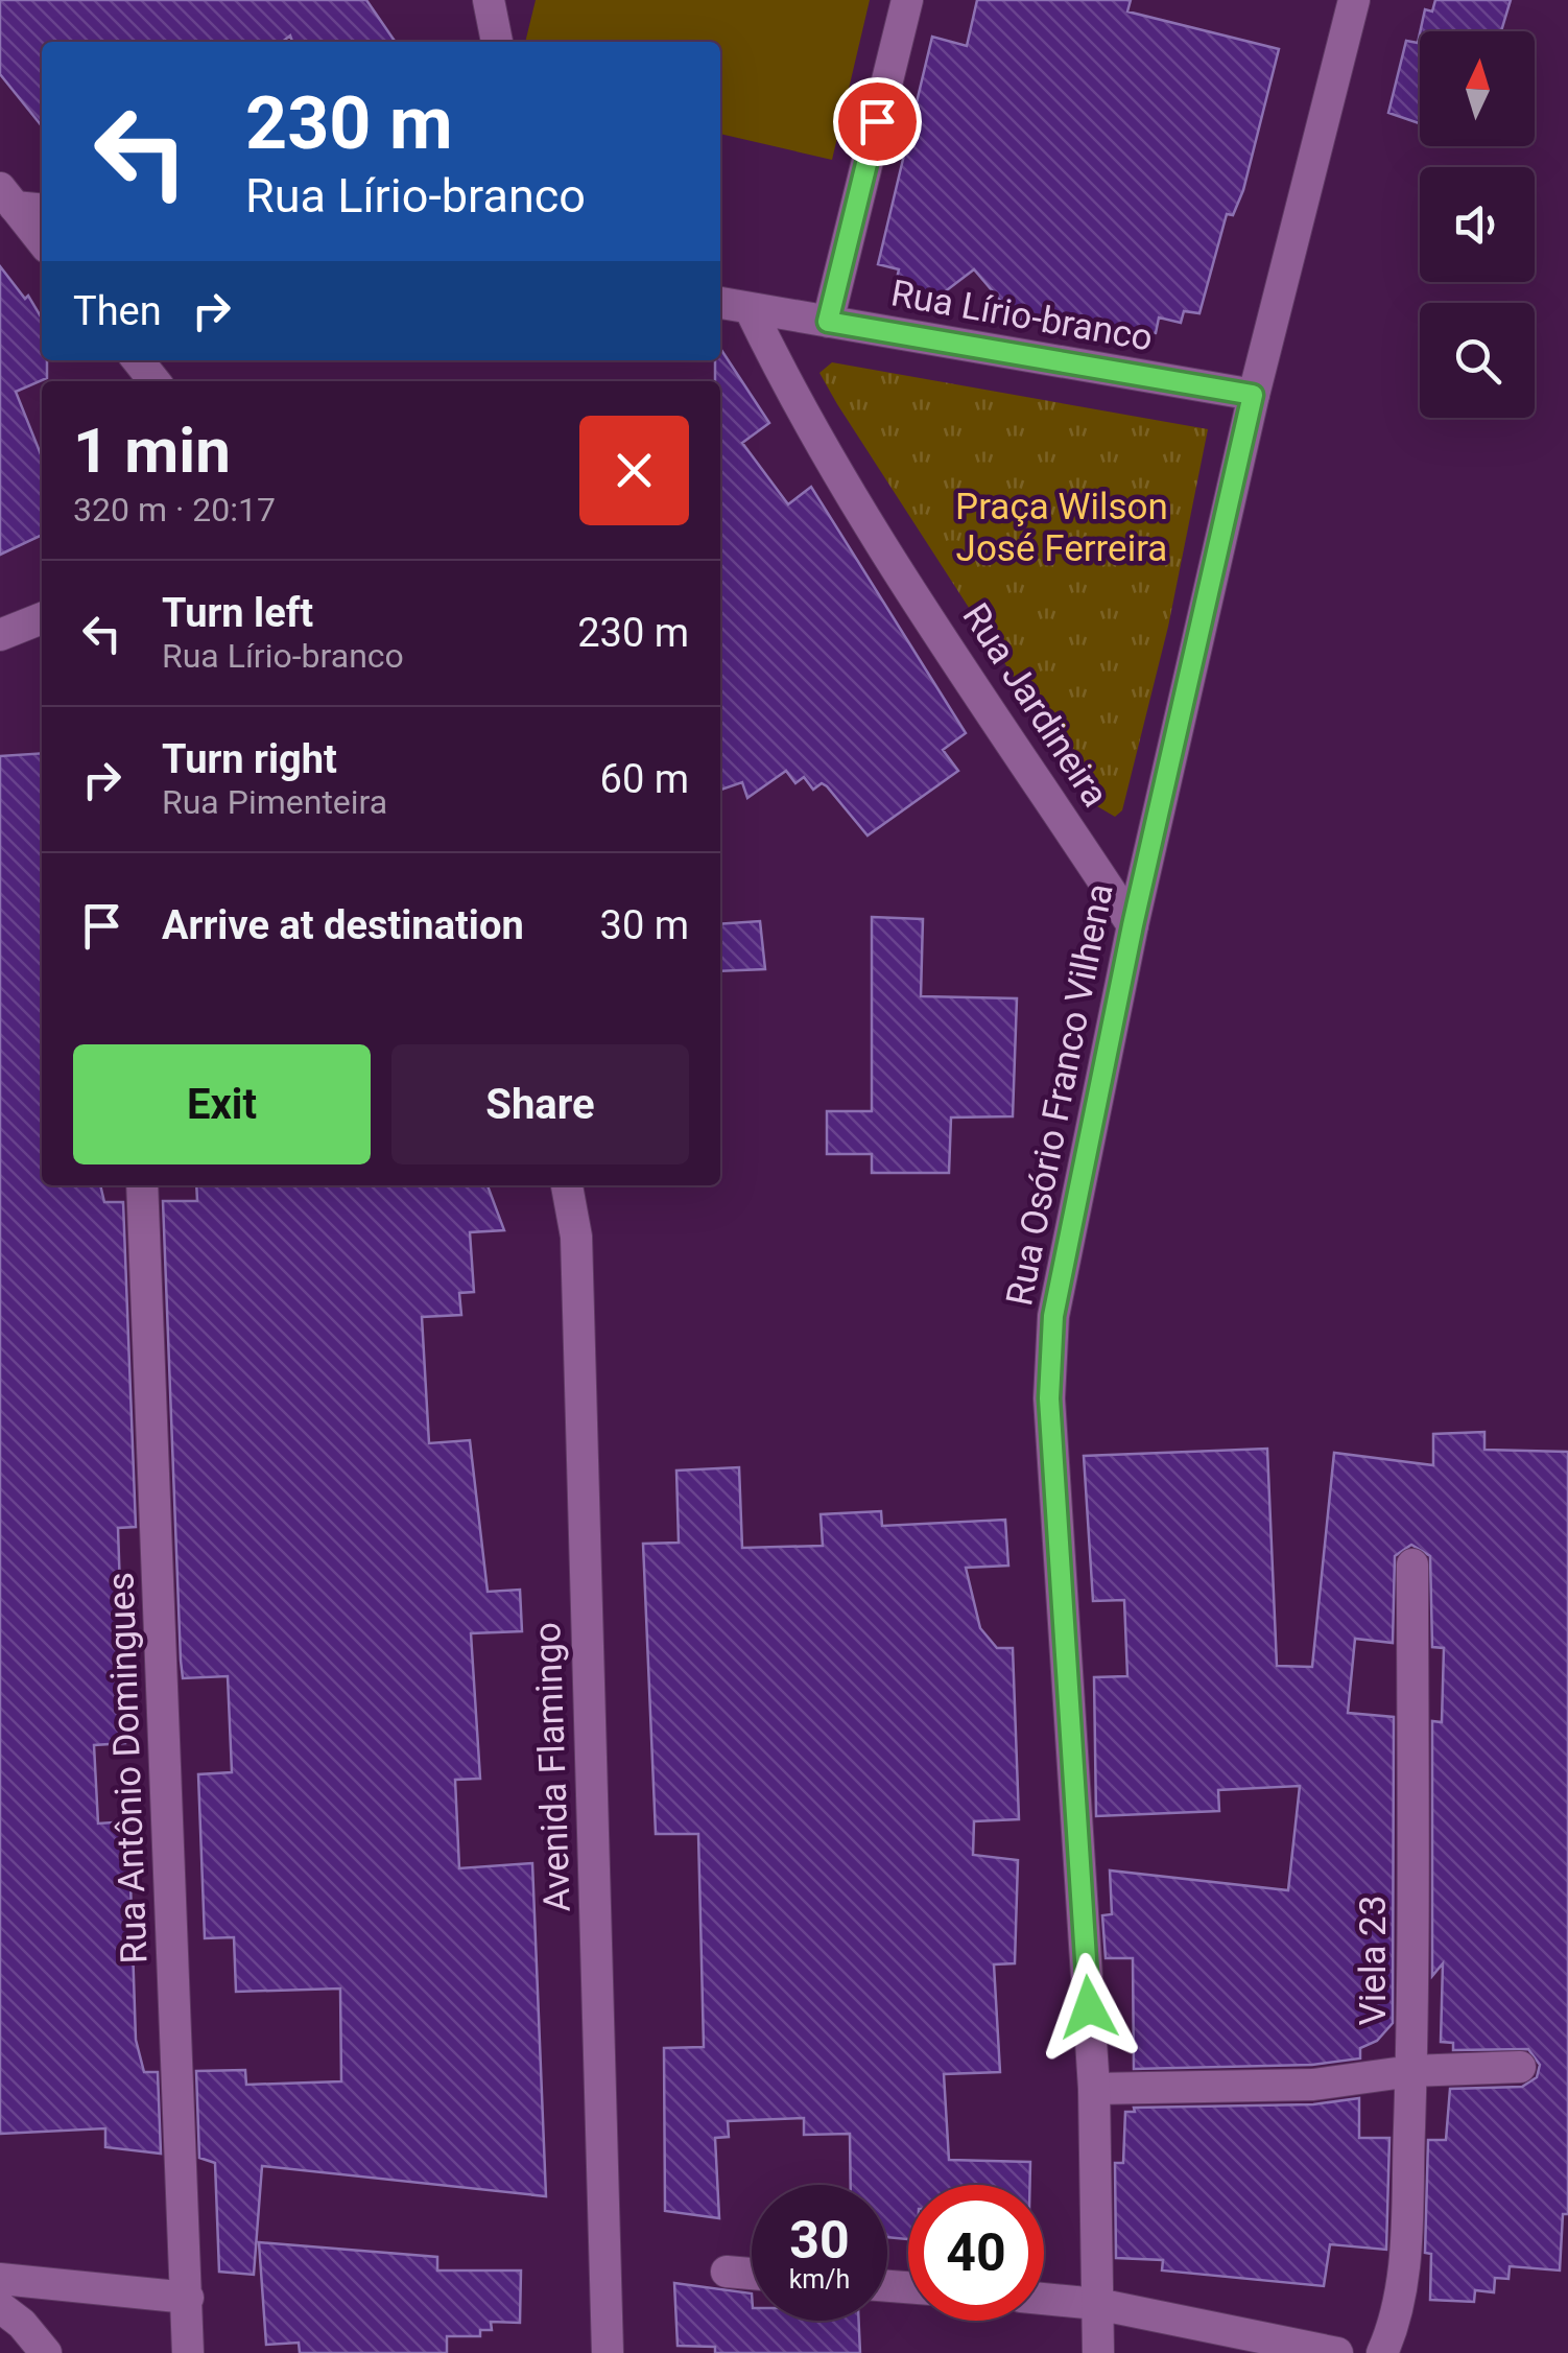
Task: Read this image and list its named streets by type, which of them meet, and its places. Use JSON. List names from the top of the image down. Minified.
{"streets":{"street":["Rua Lírio-branco","Rua Jardineira","Rua Osório Franco Vilhena","Avenida Flamingo","Rua Antônio Domingues","Viela 23"]},"crossings":[["Rua Lírio-branco","Rua Jardineira"],["Rua Lírio-branco","Rua Osório Franco Vilhena"],["Rua Jardineira","Rua Osório Franco Vilhena"]],"parks":["Praça Wilson José Ferreira"],"north":"top","page":{"turn":["230 m","Rua Lírio-branco"],"then":"Then","heading":["1 min","320 m · 20:17"],"list":[{"name":"Turn left","note":"Rua Lírio-branco","value":"230 m"},{"name":"Turn right","note":"Rua Pimenteira","value":"60 m"},{"name":"Arrive at destination","value":"30 m"}],"buttons":["Exit","Share"],"speed":"30 km/h","limit":"40"}}
